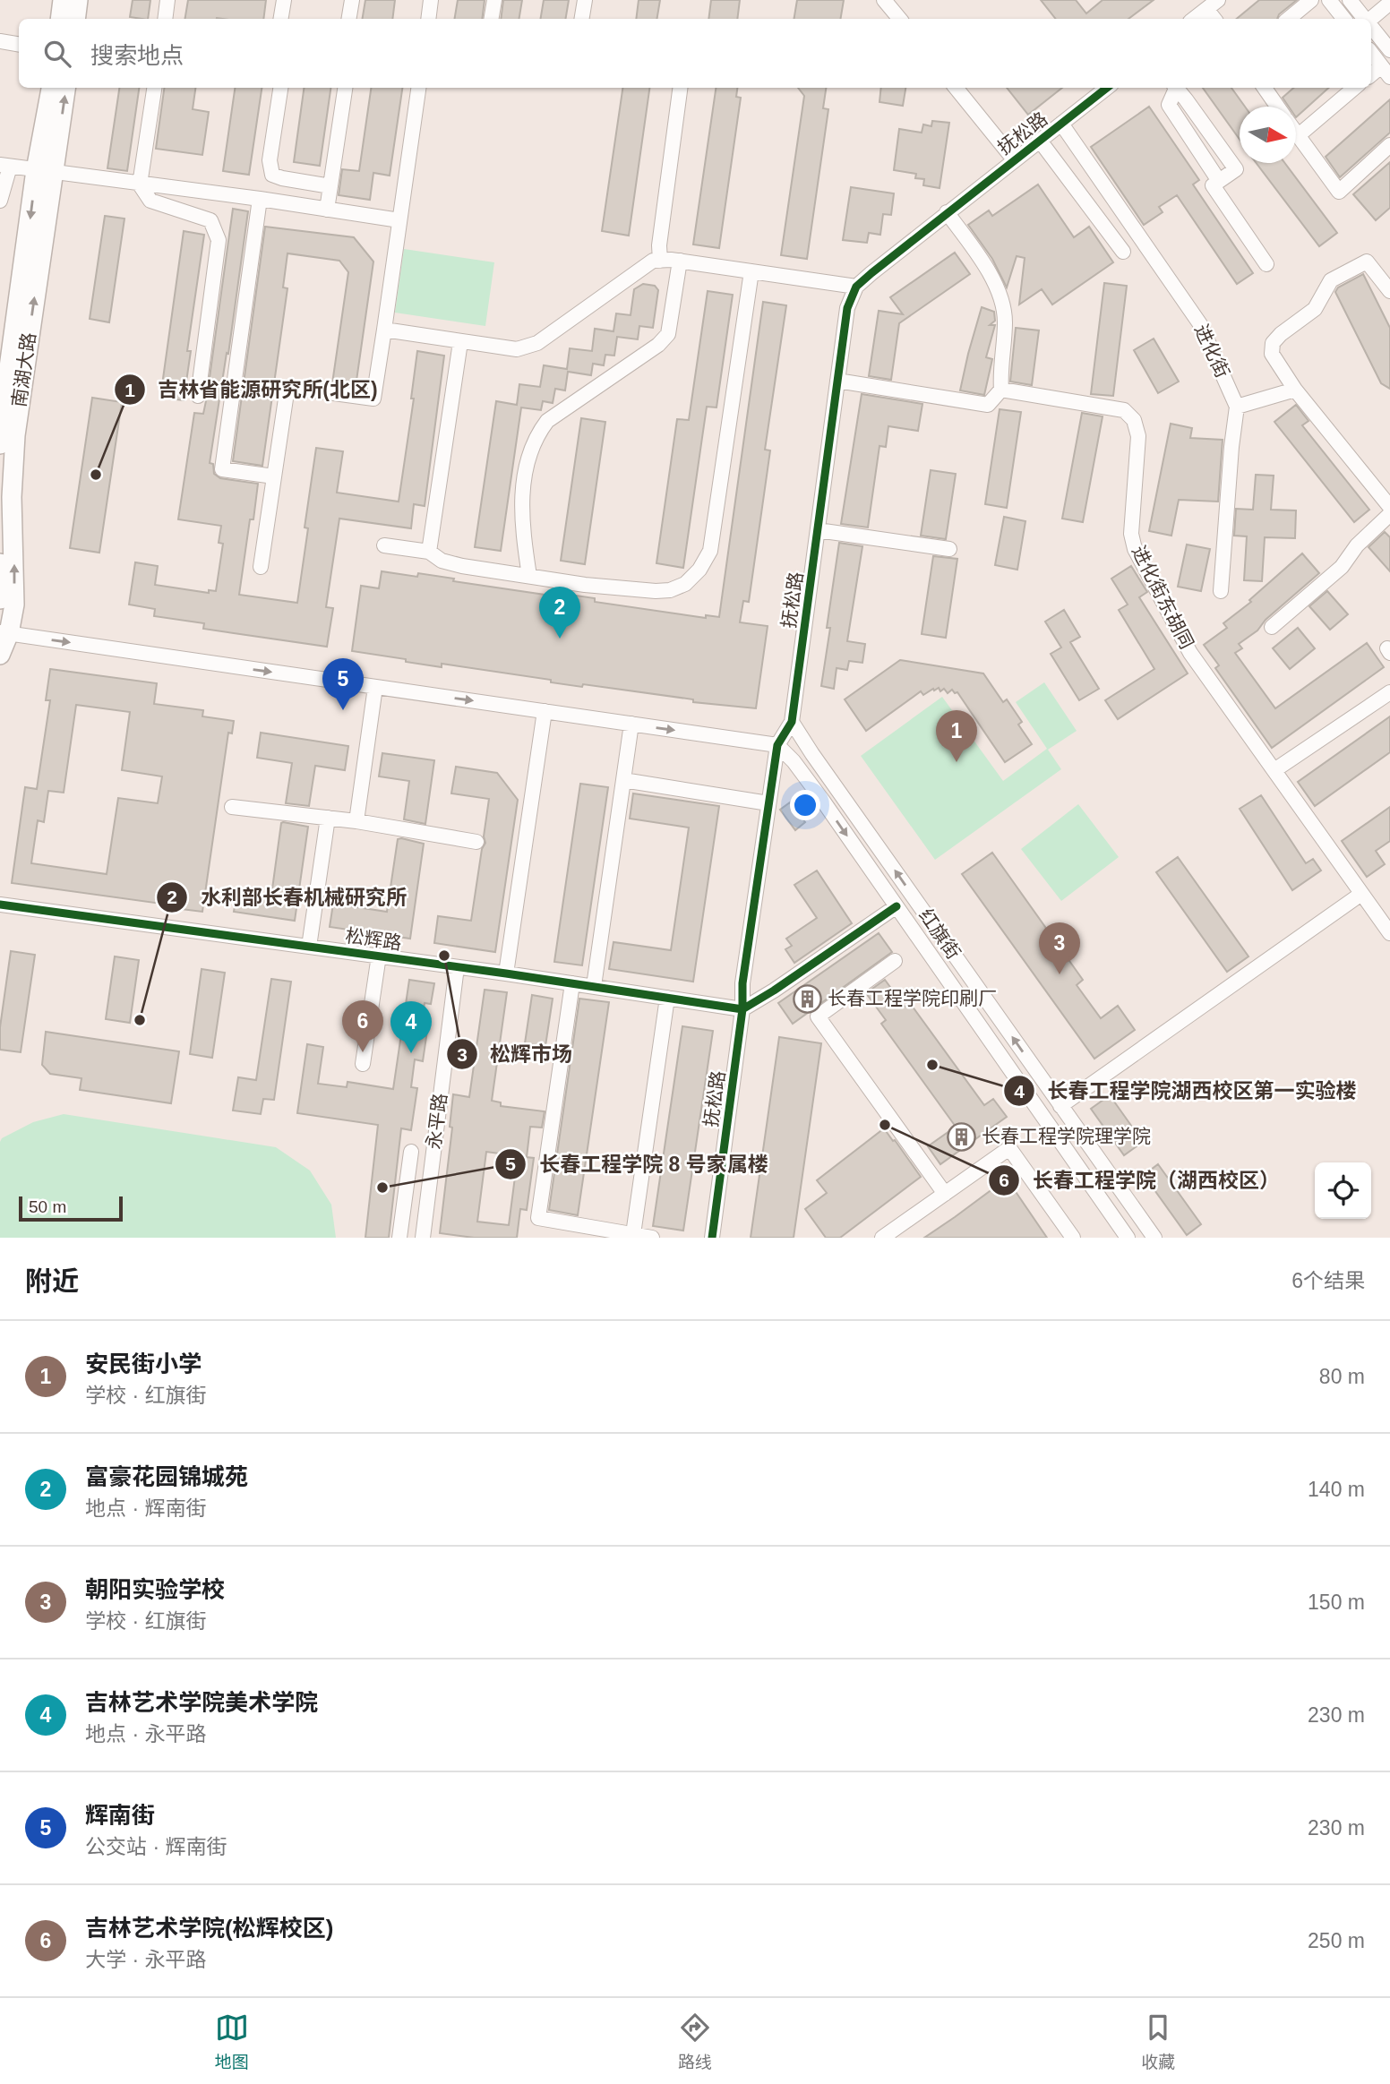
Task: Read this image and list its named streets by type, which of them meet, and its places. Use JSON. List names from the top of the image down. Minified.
{"streets":{"main road":["南湖大路"],"street":["抚松路","进化街","进化街东胡同","红旗街","松辉路","永平路"]},"crossings":[["抚松路","进化街"],["抚松路","红旗街"],["抚松路","松辉路"],["松辉路","永平路"]],"places":{"other":["吉林省能源研究所(北区)","松辉市场","水利部长春机械研究所","长春工程学院湖西校区第一实验楼","长春工程学院（湖西校区）","长春工程学院 8 号家属楼"],"building":["长春工程学院印刷厂","长春工程学院理学院"]},"scale_bar":"50 m","north":"right","page":{"search":"搜索地点","pins":["2","5","1","3","6","4"],"scale":"50 m","heading":["附近","6个结果"],"list":[{"mark":"1","name":"安民街小学","note":"学校 · 红旗街","value":"80 m"},{"mark":"2","name":"富豪花园锦城苑","note":"地点 · 辉南街","value":"140 m"},{"mark":"3","name":"朝阳实验学校","note":"学校 · 红旗街","value":"150 m"},{"mark":"4","name":"吉林艺术学院美术学院","note":"地点 · 永平路","value":"230 m"},{"mark":"5","name":"辉南街","note":"公交站 · 辉南街","value":"230 m"},{"mark":"6","name":"吉林艺术学院(松辉校区)","note":"大学 · 永平路","value":"250 m"}],"nav":["地图","路线","收藏"]}}
